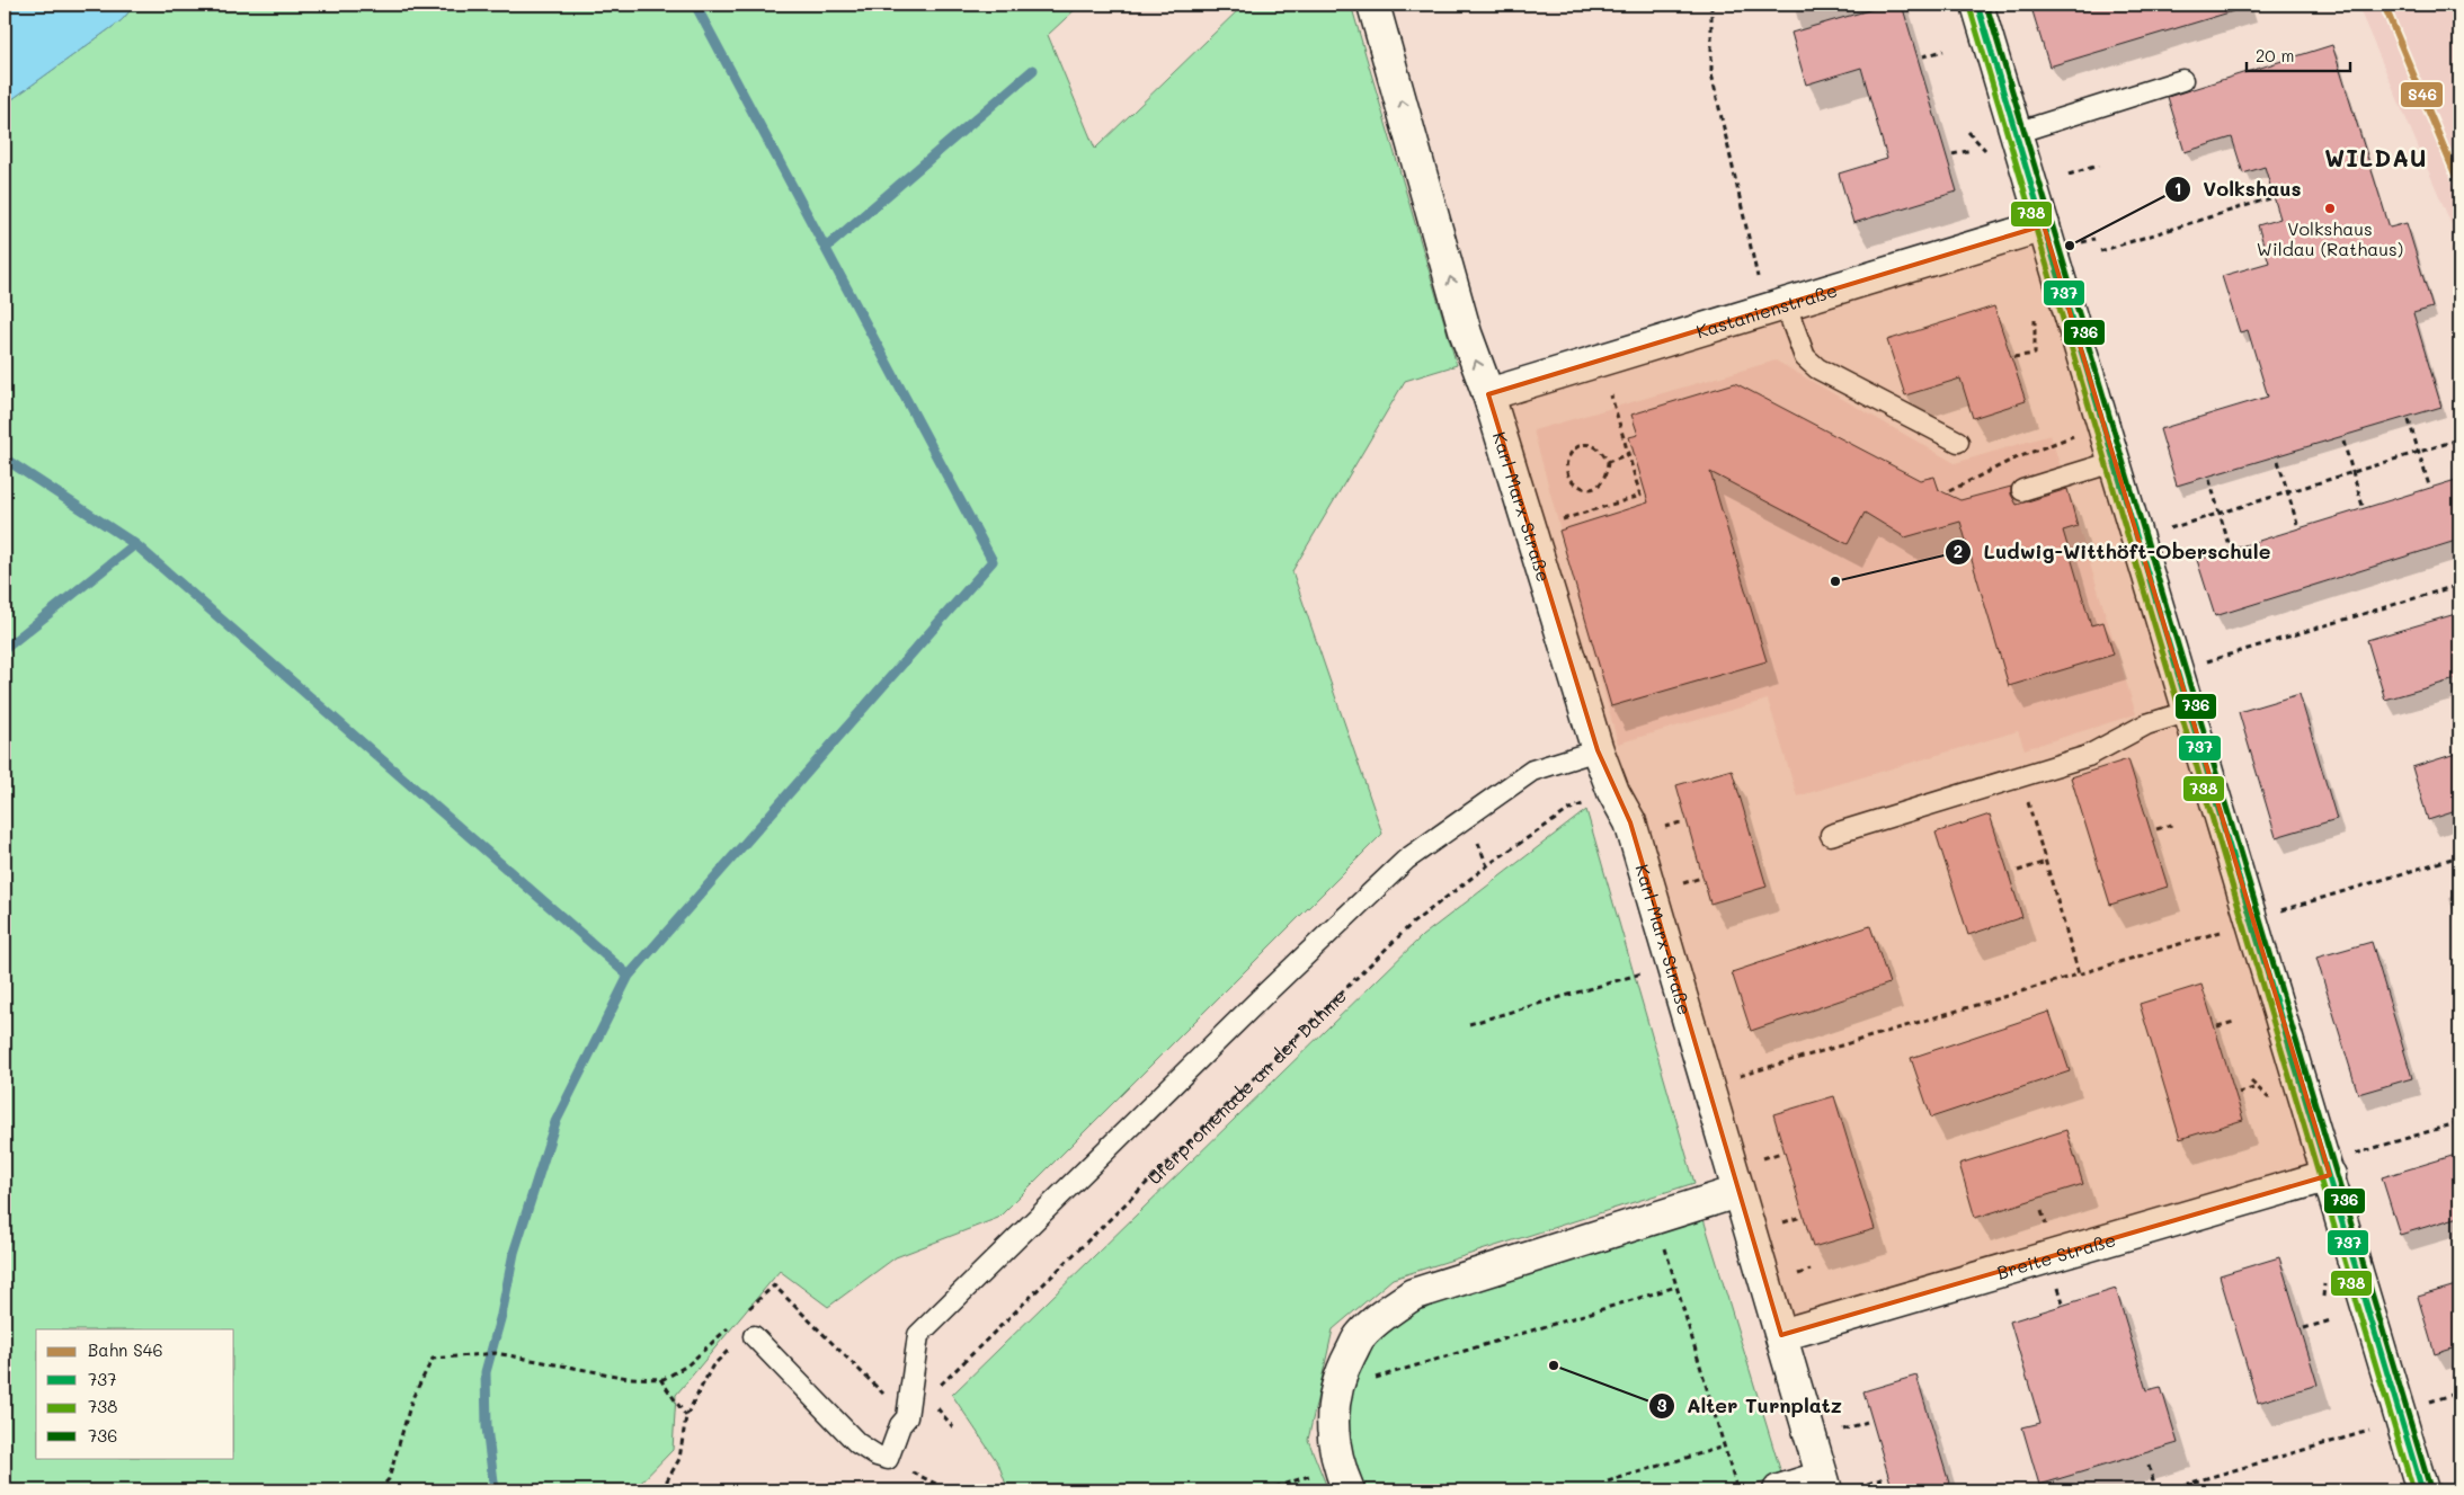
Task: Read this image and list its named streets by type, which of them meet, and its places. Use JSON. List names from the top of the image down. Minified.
{"streets":{"street":["Kastanienstraße","Karl-Marx-Straße","Breite Straße"],"path":["Uferpromenade an der Dahme"]},"crossings":[["Kastanienstraße","Karl-Marx-Straße"],["Karl-Marx-Straße","Uferpromenade an der Dahme"],["Karl-Marx-Straße","Breite Straße"]],"districts":["WILDAU"],"places":["Volkshaus Wildau (Rathaus)","Volkshaus","Ludwig-Witthöft-Oberschule","Alter Turnplatz"],"lines":["rail line S46","transit line 737","transit line 736","transit line 738"],"legend":["Bahn S46","737","738","736"],"scale_bar":"20 m"}
